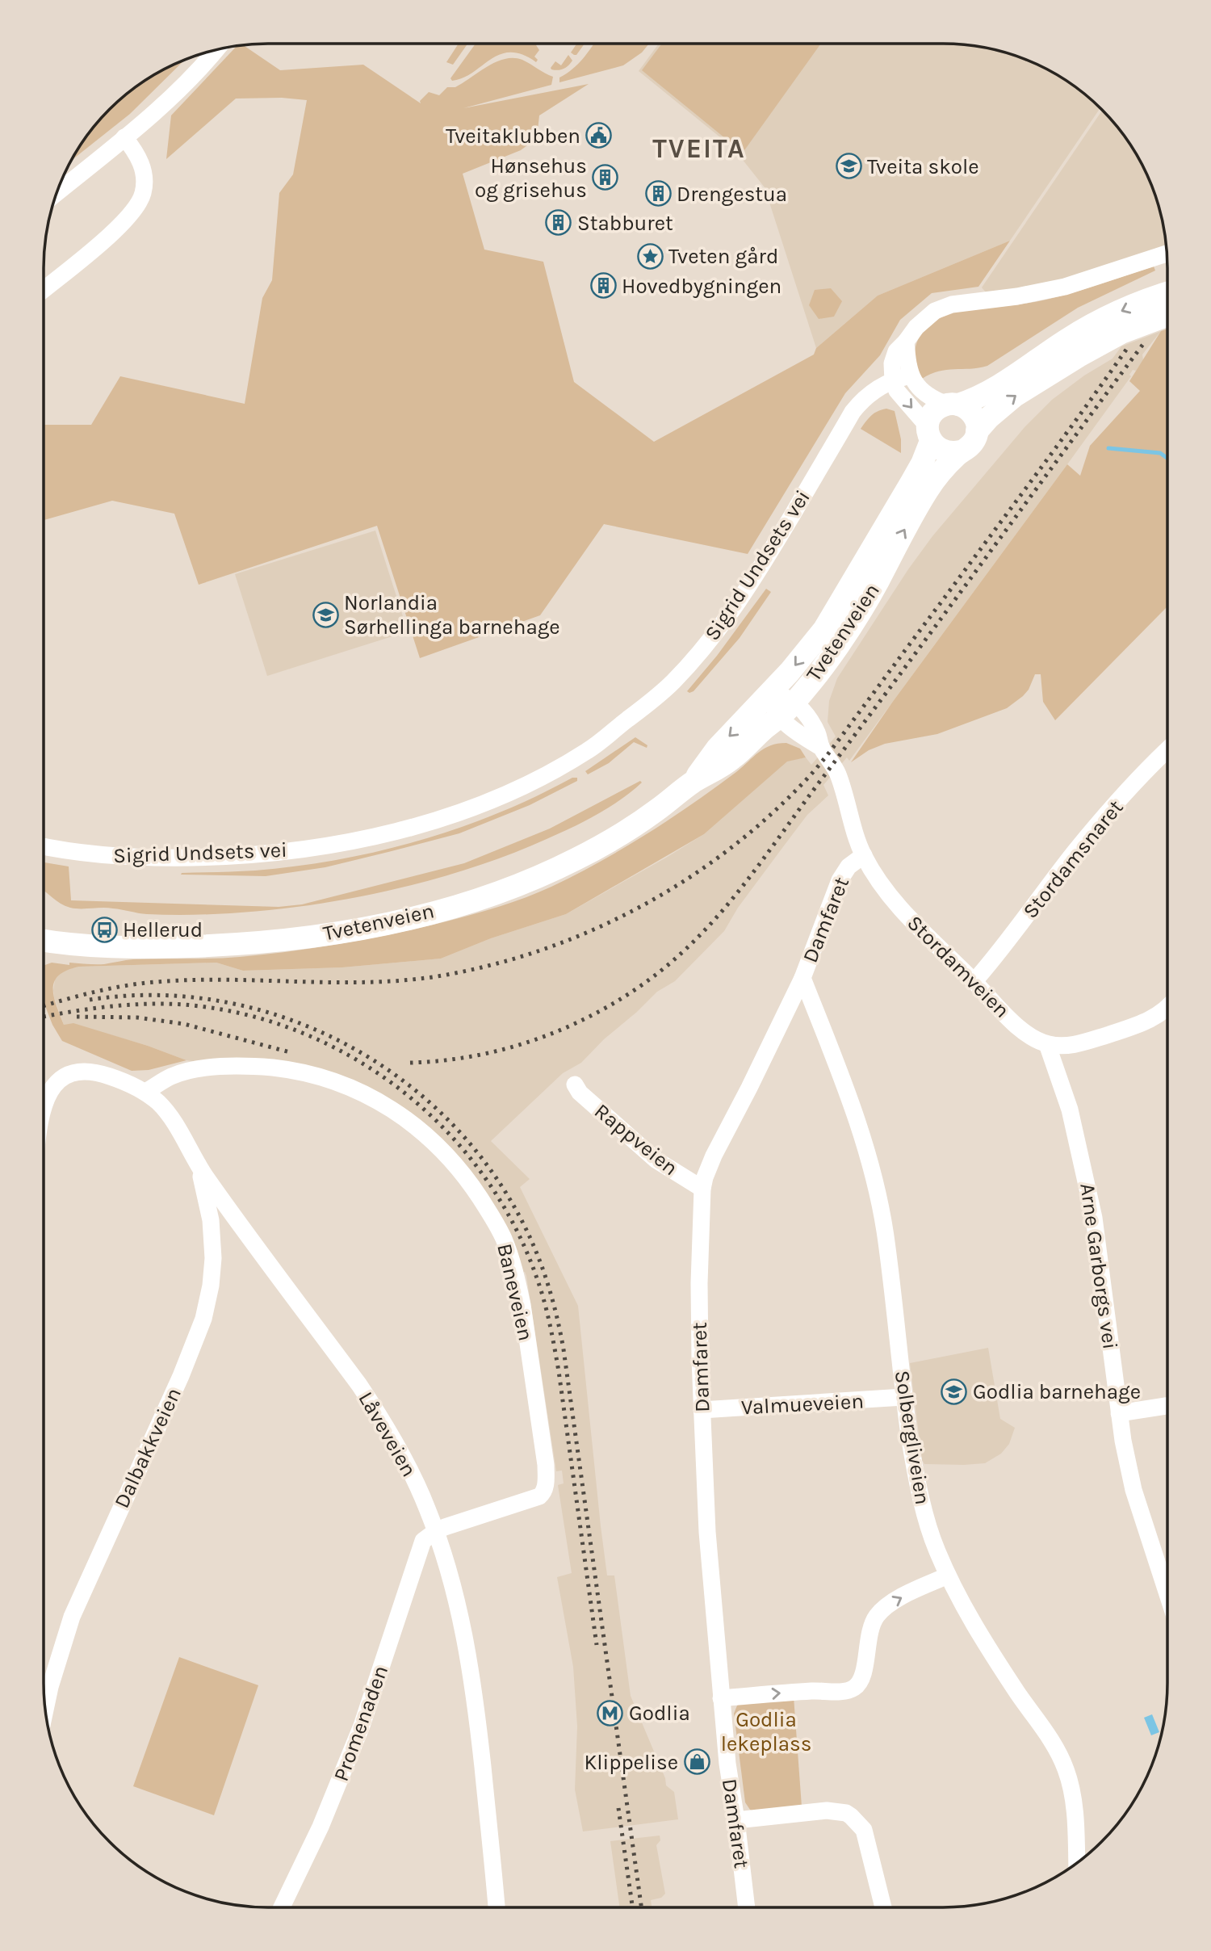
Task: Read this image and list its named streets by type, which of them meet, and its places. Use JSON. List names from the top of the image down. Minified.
{"streets":{"main road":["Tvetenveien"],"street":["Sigrid Undsets vei","Stordamsnaret","Damfaret","Stordamveien","Rappveien","Arne Garborgs vei","Baneveien","Valmueveien","Låveveien","Solbergliveien","Dalbakkveien","Promenaden"]},"crossings":[["Tvetenveien","Stordamveien"],["Stordamsnaret","Stordamveien"],["Damfaret","Stordamveien"],["Damfaret","Rappveien"],["Damfaret","Valmueveien"],["Damfaret","Solbergliveien"],["Stordamveien","Arne Garborgs vei"],["Baneveien","Låveveien"],["Baneveien","Promenaden"],["Valmueveien","Solbergliveien"],["Låveveien","Dalbakkveien"],["Låveveien","Promenaden"]],"districts":["TVEITA"],"parks":["Godlia lekeplass"],"places":{"public building":["Tveitaklubben"],"school or university":["Tveita skole","Norlandia Sørhellinga barnehage","Godlia barnehage"],"building":["Hønsehus og grisehus","Drengestua","Stabburet","Hovedbygningen"],"place":["Tveten gård"],"bus stop":["Hellerud"],"metro station":["Godlia"],"shop":["Klippelise"]}}
